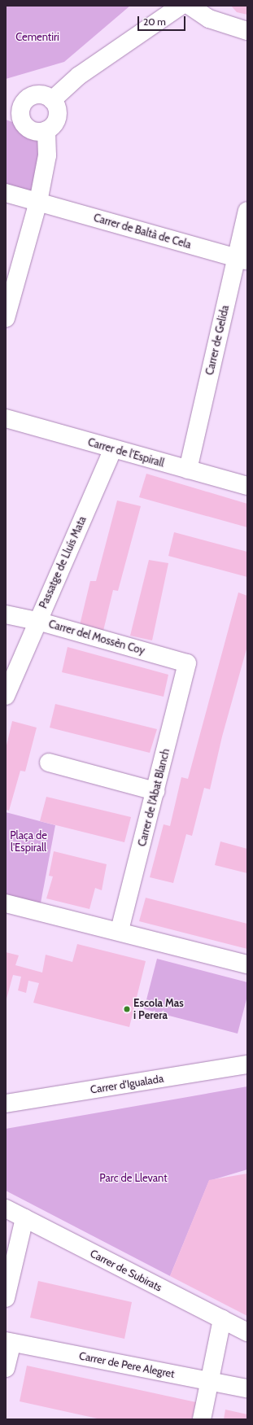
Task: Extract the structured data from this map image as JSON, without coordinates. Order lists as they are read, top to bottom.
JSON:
{
  "streets": {
    "street": [
      "Carrer de Baltà de Cela",
      "Carrer de Gelida",
      "Carrer de l'Espirall",
      "Passatge de Lluís Mata",
      "Carrer del Mossèn Coy",
      "Carrer de l'Abat Blanch",
      "Carrer d'Igualada",
      "Carrer de Subirats",
      "Carrer de Pere Alegret"
    ]
  },
  "crossings": [
    ["Carrer de Baltà de Cela", "Carrer de Gelida"],
    ["Carrer de Gelida", "Carrer de l'Espirall"],
    ["Carrer de l'Espirall", "Passatge de Lluís Mata"],
    ["Passatge de Lluís Mata", "Carrer del Mossèn Coy"],
    ["Carrer del Mossèn Coy", "Carrer de l'Abat Blanch"]
  ],
  "parks": ["Cementiri", "Plaça de l'Espirall", "Parc de Llevant"],
  "places": ["Escola Mas i Perera"],
  "scale_bar": "20 m"
}
